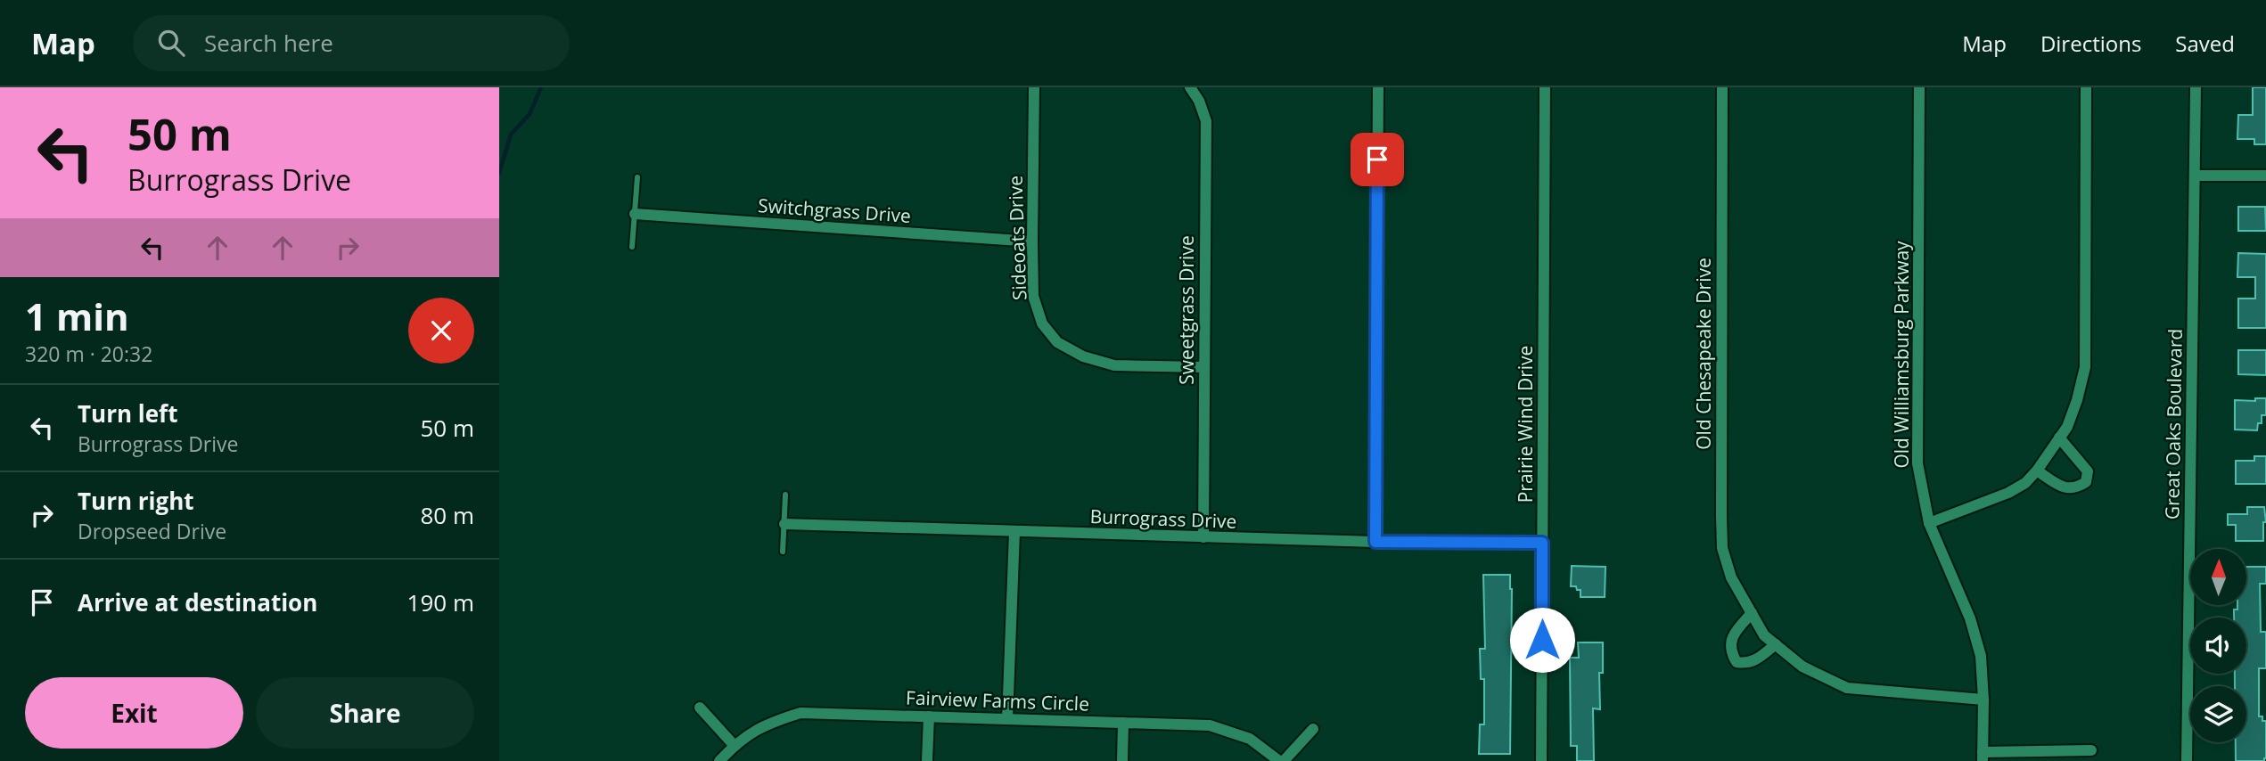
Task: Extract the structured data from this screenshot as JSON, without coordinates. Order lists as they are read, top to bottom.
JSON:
{
  "streets": {
    "street": [
      "Switchgrass Drive",
      "Sideoats Drive",
      "Sweetgrass Drive",
      "Old Chesapeake Drive",
      "Old Williamsburg Parkway",
      "Prairie Wind Drive",
      "Great Oaks Boulevard",
      "Burrograss Drive",
      "Fairview Farms Circle"
    ]
  },
  "crossings": [
    ["Switchgrass Drive", "Sideoats Drive"],
    ["Sideoats Drive", "Sweetgrass Drive"],
    ["Sweetgrass Drive", "Burrograss Drive"],
    ["Old Chesapeake Drive", "Old Williamsburg Parkway"],
    ["Prairie Wind Drive", "Burrograss Drive"]
  ],
  "north": "top",
  "page": {
    "header": "Map",
    "search": "Search here",
    "nav": ["Map", "Directions", "Saved"],
    "turn": ["50 m", "Burrograss Drive"],
    "heading": ["1 min", "320 m · 20:32"],
    "list": [
      {
        "name": "Turn left",
        "note": "Burrograss Drive",
        "value": "50 m"
      },
      {
        "name": "Turn right",
        "note": "Dropseed Drive",
        "value": "80 m"
      },
      {
        "name": "Arrive at destination",
        "value": "190 m"
      }
    ],
    "buttons": ["Exit", "Share"]
  }
}
